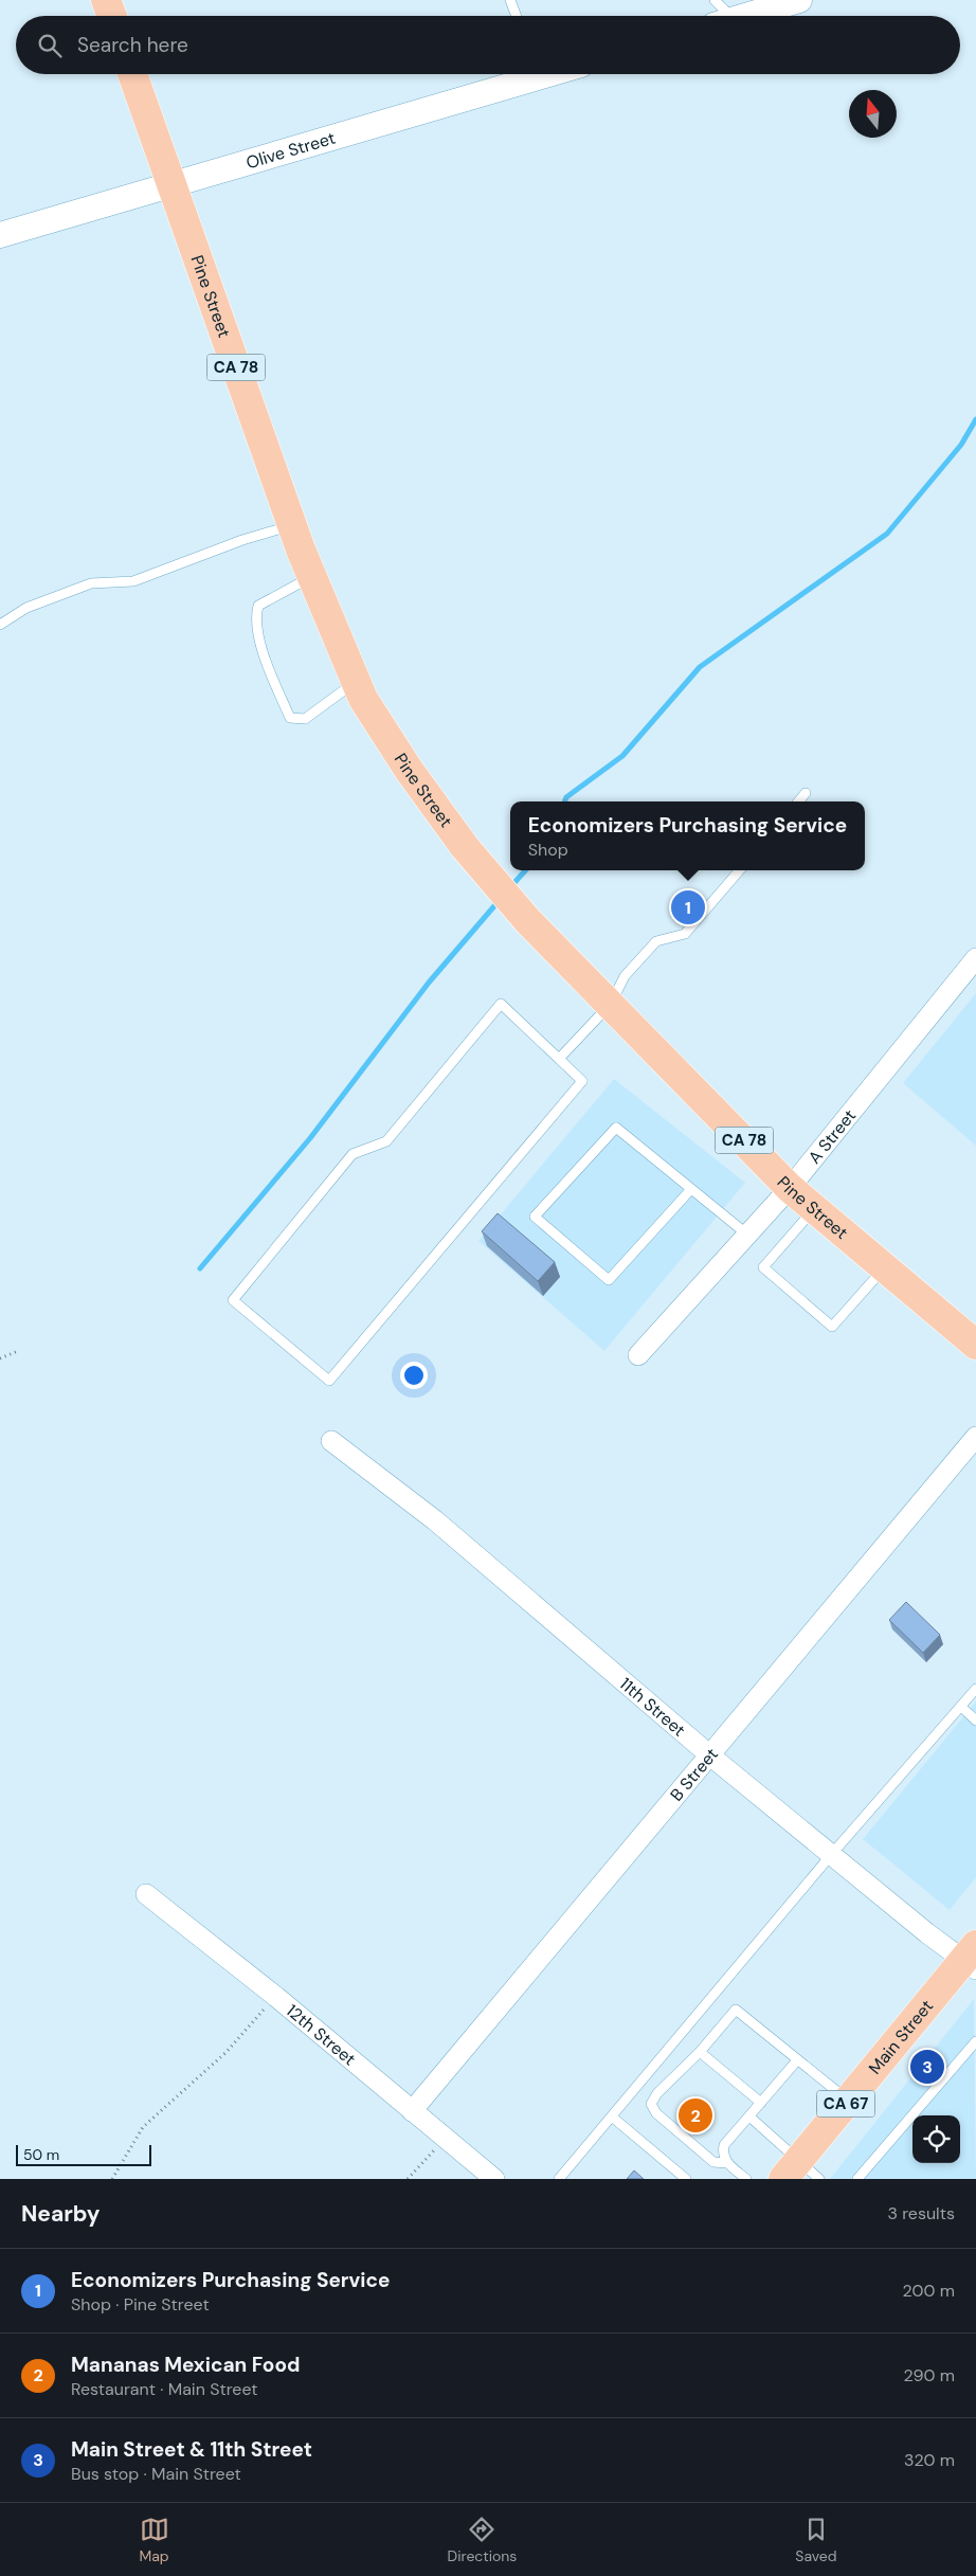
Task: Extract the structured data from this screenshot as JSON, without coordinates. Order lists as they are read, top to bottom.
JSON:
{
  "streets": {
    "main road": [
      "Pine Street",
      "CA 78",
      "Main Street",
      "CA 67"
    ],
    "street": [
      "Olive Street",
      "A Street",
      "11th Street",
      "B Street",
      "12th Street"
    ]
  },
  "crossings": [
    ["Olive Street", "Pine Street"],
    ["Pine Street", "A Street"],
    ["11th Street", "B Street"],
    ["11th Street", "Main Street"],
    ["B Street", "12th Street"]
  ],
  "scale_bar": "50 m",
  "north": "top",
  "page": {
    "search": "Search here",
    "popup": ["Economizers Purchasing Service", "Shop"],
    "pins": ["1", "3", "2"],
    "scale": "50 m",
    "heading": ["Nearby", "3 results"],
    "list": [
      {
        "mark": "1",
        "name": "Economizers Purchasing Service",
        "note": "Shop · Pine Street",
        "value": "200 m"
      },
      {
        "mark": "2",
        "name": "Mananas Mexican Food",
        "note": "Restaurant · Main Street",
        "value": "290 m"
      },
      {
        "mark": "3",
        "name": "Main Street & 11th Street",
        "note": "Bus stop · Main Street",
        "value": "320 m"
      }
    ],
    "nav": ["Map", "Directions", "Saved"]
  }
}
